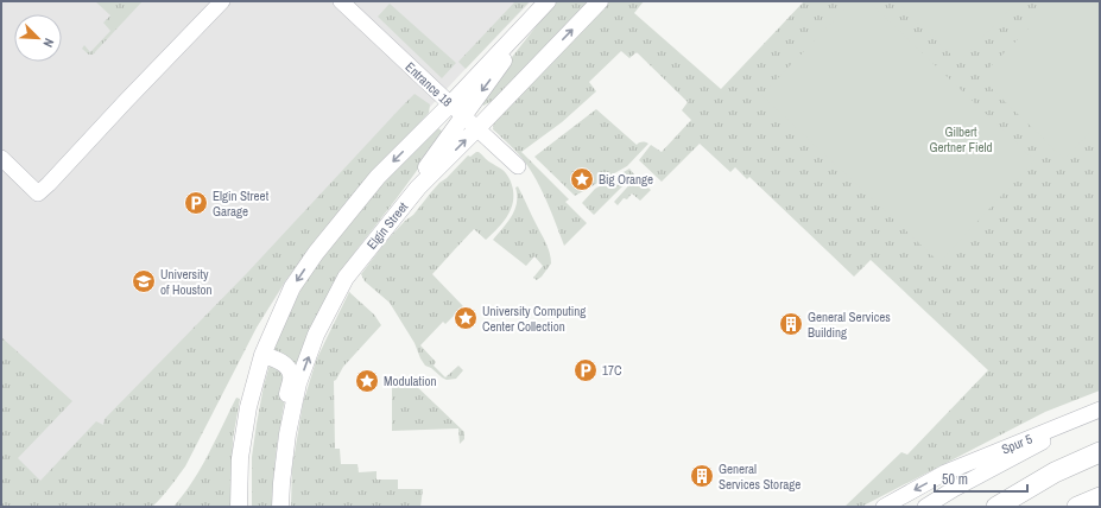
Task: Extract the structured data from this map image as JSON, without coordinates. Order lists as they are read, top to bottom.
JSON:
{
  "streets": {
    "main road": ["Elgin Street"],
    "street": ["Entrance 18", "Spur 5"]
  },
  "crossings": [
    ["Entrance 18", "Elgin Street"]
  ],
  "parks": ["Gilbert Gertner Field"],
  "places": {
    "place": ["Big Orange", "University Computing Center Collection", "Modulation"],
    "parking": ["Elgin Street Garage", "17C"],
    "school or university": ["University of Houston"],
    "building": ["General Services Building", "General Services Storage"]
  },
  "scale_bar": "50 m",
  "north": "bottom right"
}
